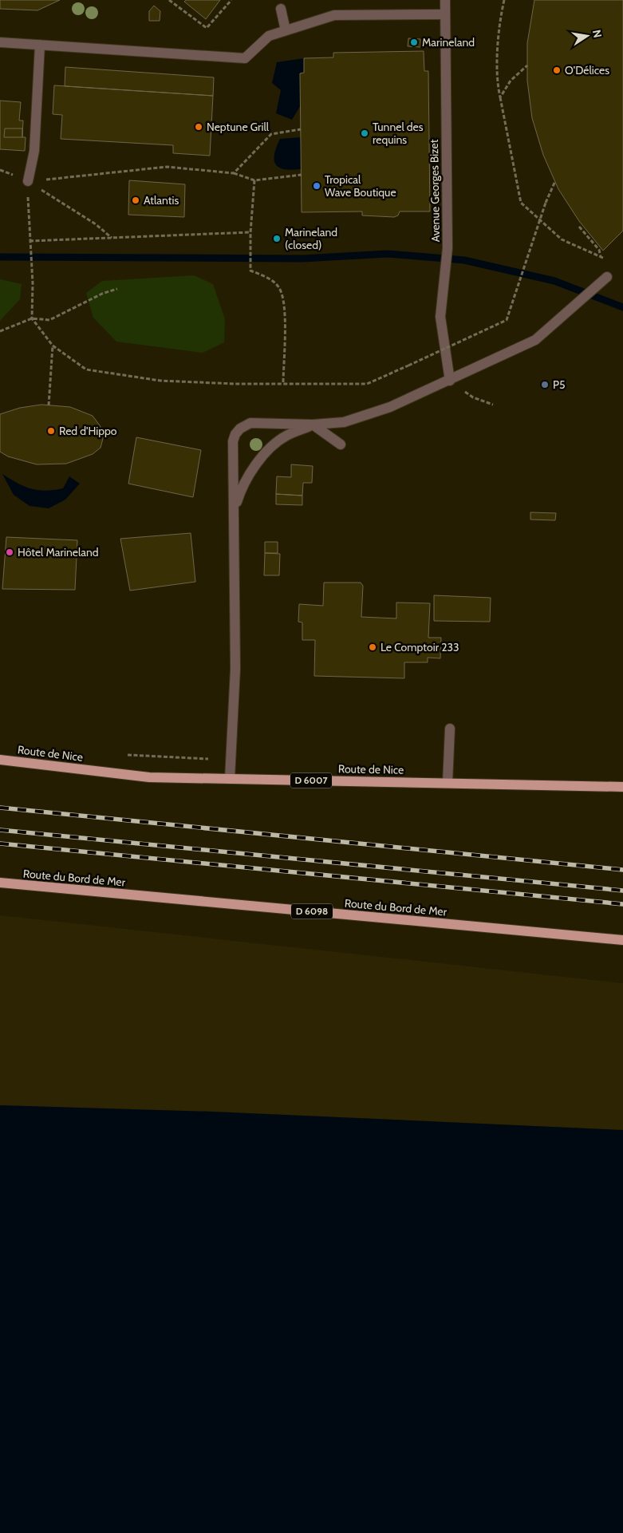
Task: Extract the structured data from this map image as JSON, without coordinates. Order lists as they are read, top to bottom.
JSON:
{
  "streets": {
    "main road": [
      "Route de Nice",
      "D 6007",
      "Route du Bord de Mer",
      "D 6098"
    ],
    "street": ["Avenue Georges Bizet"]
  },
  "places": [
    "Marineland",
    "O'Délices",
    "Neptune Grill",
    "Tunnel des requins",
    "Tropical Wave Boutique",
    "Atlantis",
    "Marineland (closed)",
    "P5",
    "Red d'Hippo",
    "Hôtel Marineland",
    "Le Comptoir 233"
  ],
  "north": "right"
}
